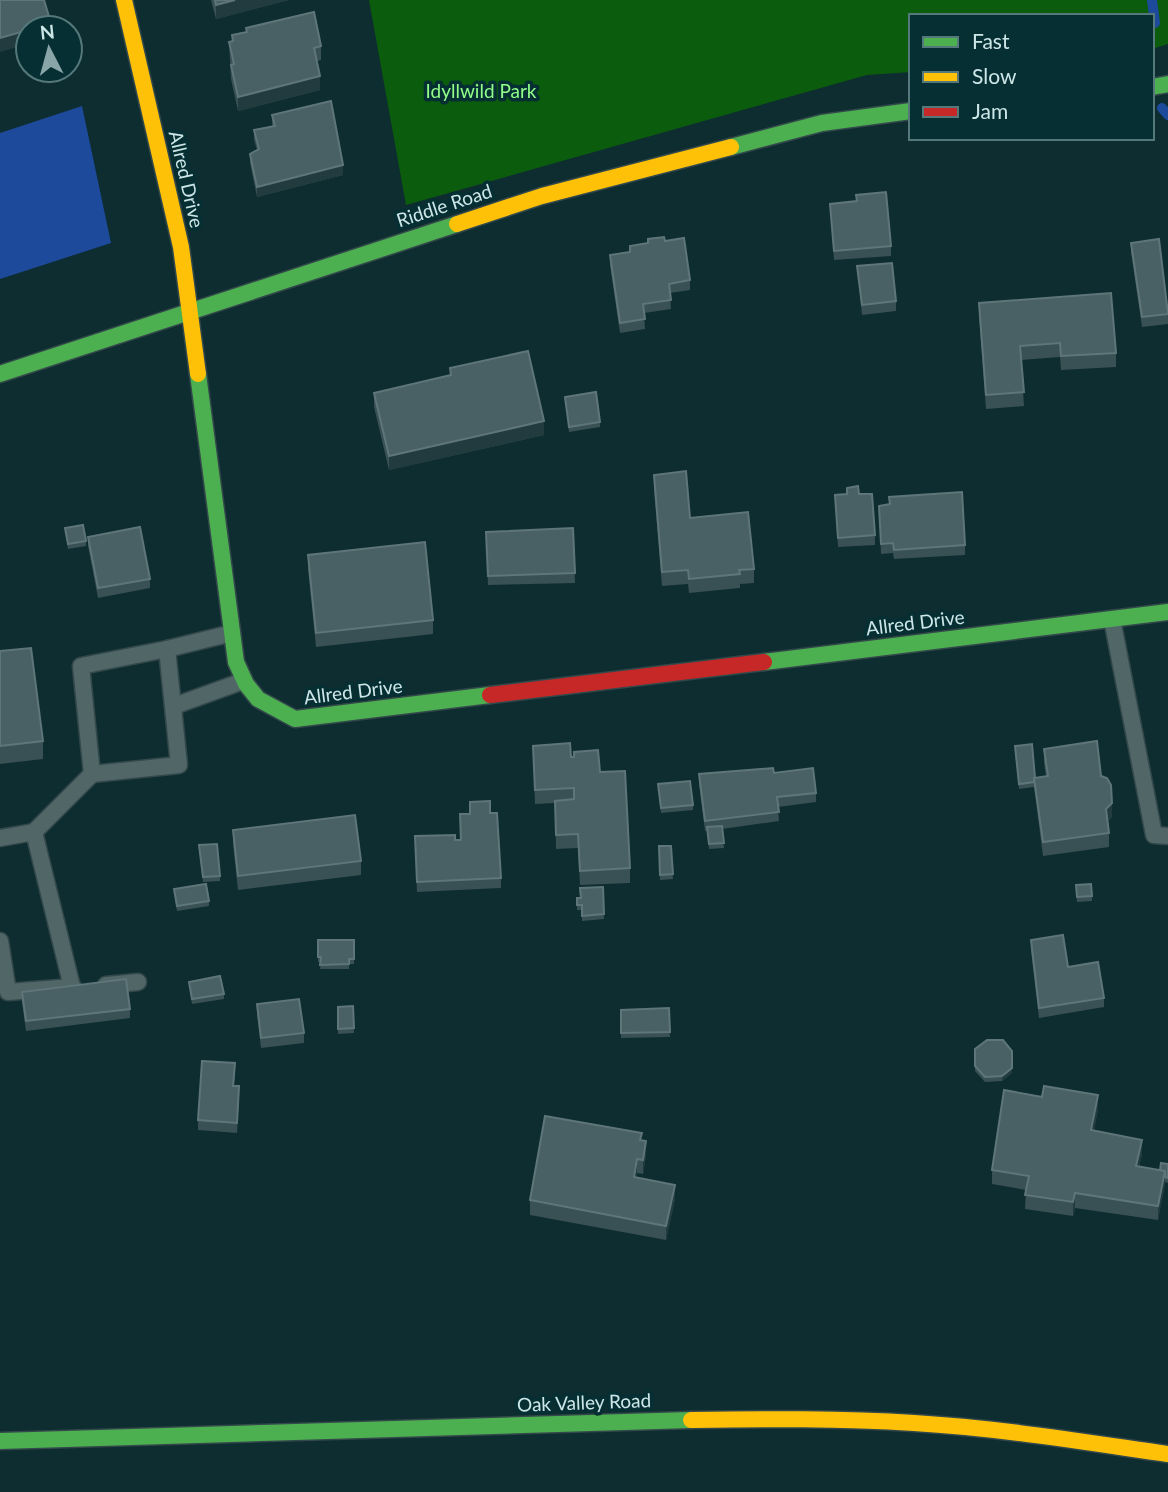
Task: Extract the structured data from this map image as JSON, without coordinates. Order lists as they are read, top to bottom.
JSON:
{
  "streets": {
    "street": ["Allred Drive", "Riddle Road", "Oak Valley Road"]
  },
  "crossings": [
    ["Allred Drive", "Riddle Road"]
  ],
  "parks": ["Idyllwild Park"],
  "legend": ["Fast", "Slow", "Jam"],
  "north": "top"
}
